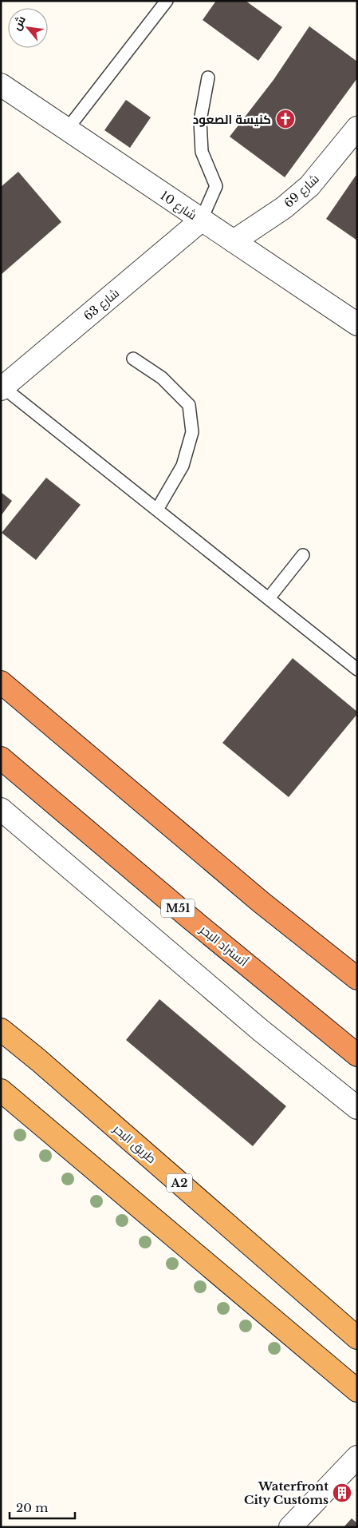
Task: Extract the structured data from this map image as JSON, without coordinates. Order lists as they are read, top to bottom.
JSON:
{
  "streets": {
    "highway": [
      "M51",
      "أتستراد البحر",
      "طريق البحر",
      "A2"
    ],
    "street": ["شارع 69", "شارع 10", "شارع 63"]
  },
  "crossings": [
    ["شارع 69", "شارع 10"],
    ["شارع 10", "شارع 63"]
  ],
  "places": {
    "church": ["كنيسة الصعود"],
    "building": ["Waterfront City Customs"]
  },
  "scale_bar": "20 m",
  "north": "top left"
}
